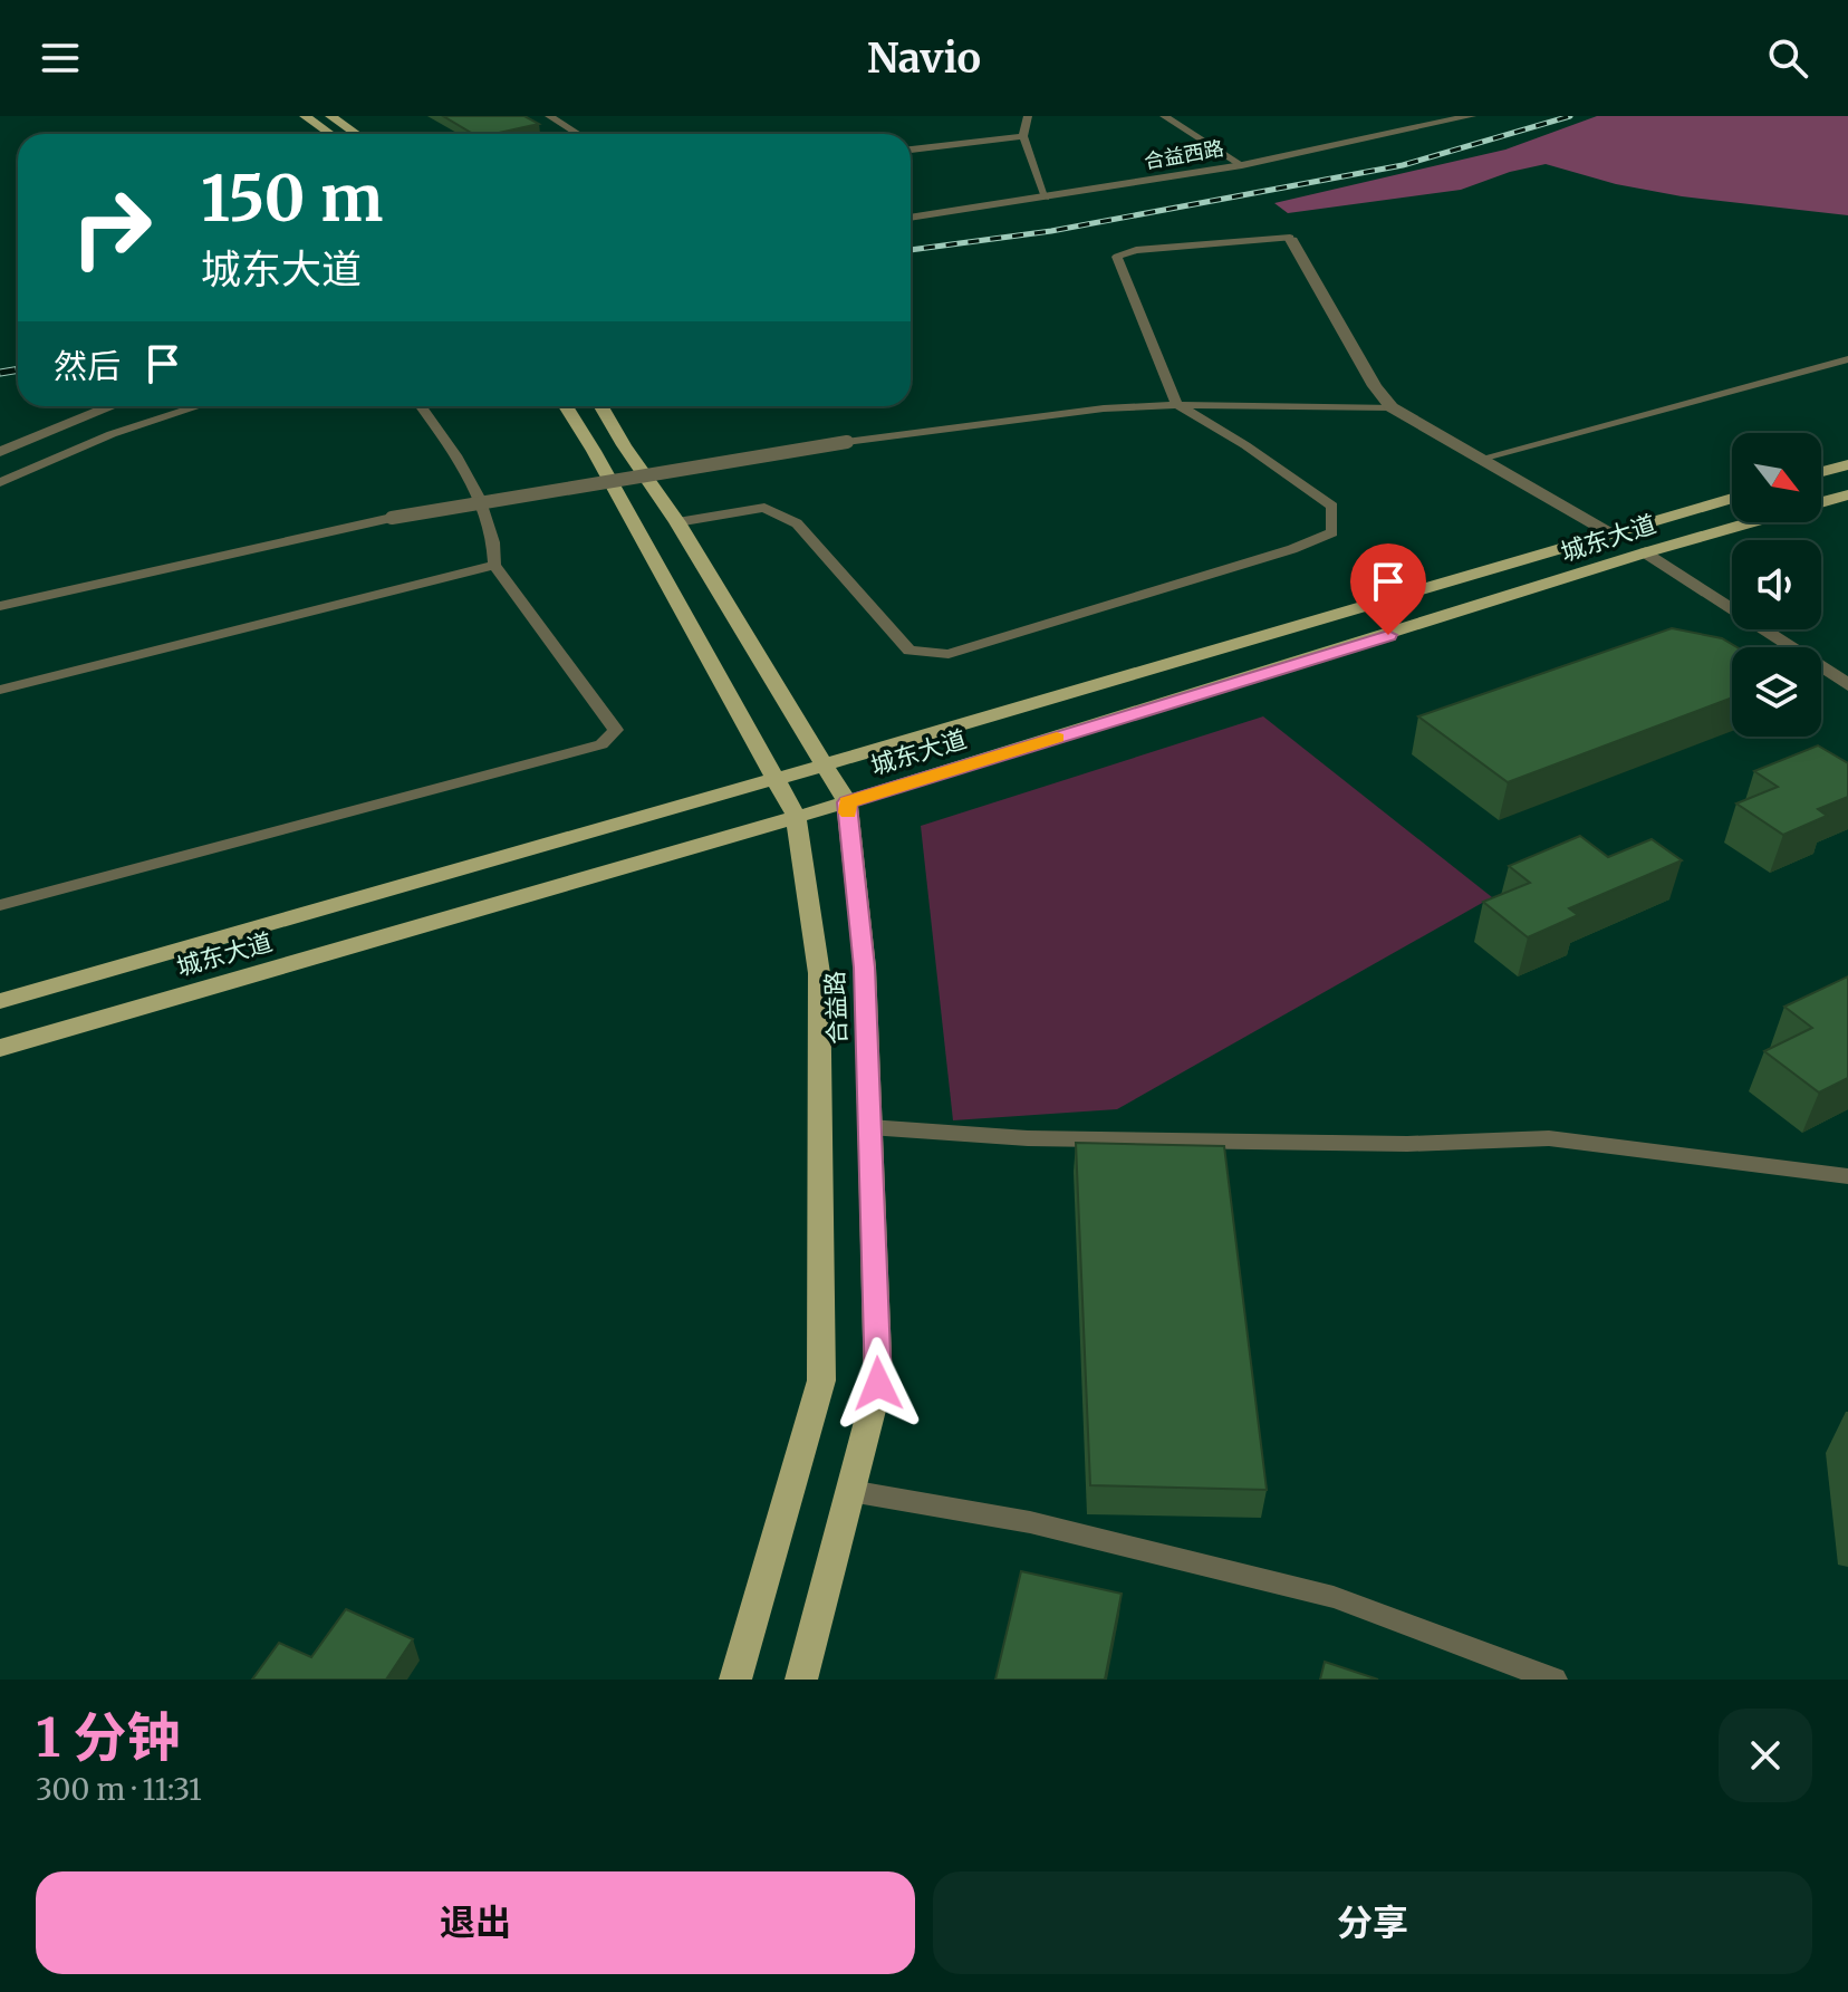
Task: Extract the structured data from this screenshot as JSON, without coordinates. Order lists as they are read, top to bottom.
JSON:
{
  "streets": {
    "main road": ["城东大道", "合益路"],
    "street": ["合益西路"]
  },
  "crossings": [
    ["城东大道", "合益路"]
  ],
  "north": "bottom right",
  "page": {
    "header": "Navio",
    "turn": ["150 m", "城东大道"],
    "then": "然后",
    "heading": ["1 分钟", "300 m · 11:31"],
    "buttons": ["退出", "分享"]
  }
}
